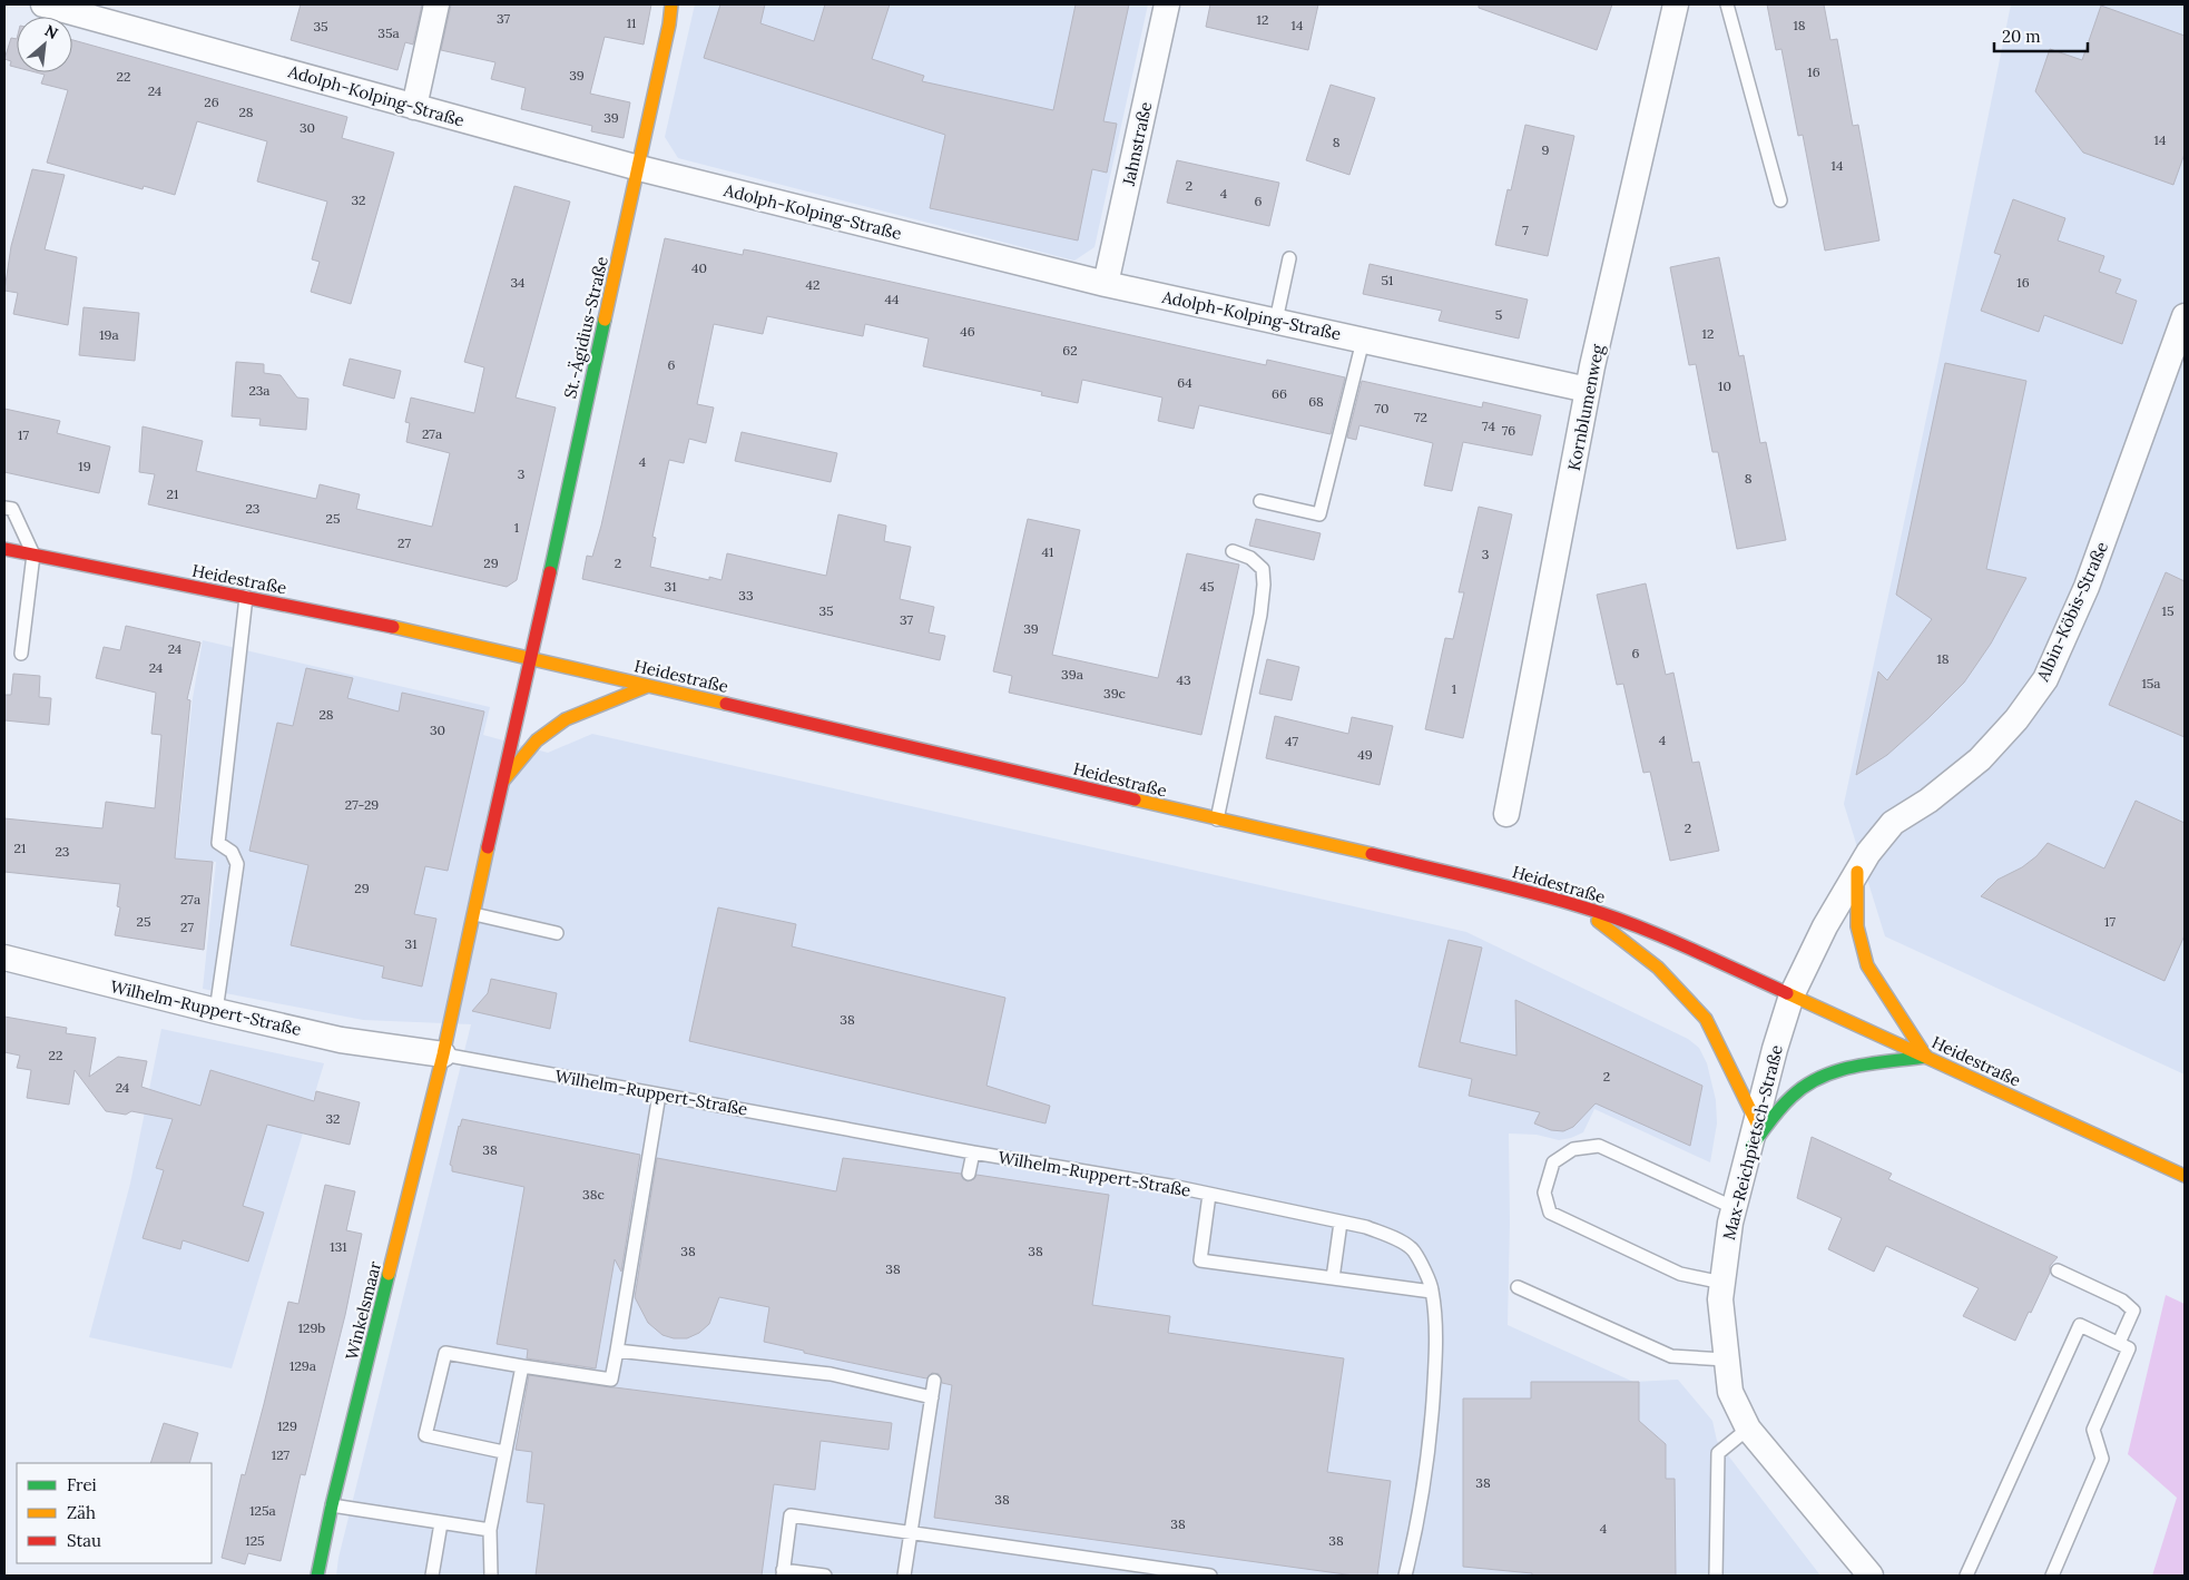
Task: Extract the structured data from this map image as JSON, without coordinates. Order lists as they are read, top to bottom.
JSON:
{
  "streets": {
    "main road": ["St.-Ägidius-Straße", "Heidestraße", "Winkelsmaar"],
    "street": [
      "Adolph-Kolping-Straße",
      "Jahnstraße",
      "Kornblumenweg",
      "Albin-Köbis-Straße",
      "Wilhelm-Ruppert-Straße",
      "Max-Reichpietsch-Straße"
    ]
  },
  "crossings": [
    ["Adolph-Kolping-Straße", "Jahnstraße"],
    ["Adolph-Kolping-Straße", "St.-Ägidius-Straße"],
    ["Adolph-Kolping-Straße", "Kornblumenweg"],
    ["St.-Ägidius-Straße", "Heidestraße"],
    ["Heidestraße", "Albin-Köbis-Straße"],
    ["Heidestraße", "Max-Reichpietsch-Straße"],
    ["Albin-Köbis-Straße", "Max-Reichpietsch-Straße"],
    ["Wilhelm-Ruppert-Straße", "Winkelsmaar"]
  ],
  "house_numbers": [
    "37",
    "12",
    "11",
    "14",
    "18",
    "35",
    "35a",
    "16",
    "39",
    "22",
    "24",
    "26",
    "28",
    "39",
    "30",
    "14",
    "8",
    "9",
    "14",
    "2",
    "4",
    "32",
    "6",
    "7",
    "40",
    "51",
    "34",
    "16",
    "42",
    "44",
    "5",
    "46",
    "12",
    "19a",
    "62",
    "6",
    "64",
    "10",
    "23a",
    "66",
    "68",
    "70",
    "72",
    "74",
    "76",
    "27a",
    "17",
    "4",
    "19",
    "3",
    "8",
    "21",
    "23",
    "25",
    "1",
    "27",
    "41",
    "3",
    "29",
    "2",
    "31",
    "45",
    "33",
    "35",
    "15",
    "37",
    "39",
    "24",
    "6",
    "18",
    "24",
    "39a",
    "43",
    "15a",
    "1",
    "39c",
    "28",
    "30",
    "4",
    "47",
    "49",
    "27-29",
    "2",
    "21",
    "23",
    "29",
    "27a",
    "25",
    "17",
    "27",
    "31",
    "38",
    "22",
    "2",
    "24",
    "32",
    "38",
    "38c",
    "131",
    "38",
    "38",
    "38",
    "129b",
    "129a",
    "129",
    "127",
    "38",
    "38",
    "125a",
    "38",
    "4",
    "125",
    "38"
  ],
  "legend": ["Frei", "Zäh", "Stau"],
  "scale_bar": "20 m",
  "north": "top right"
}
